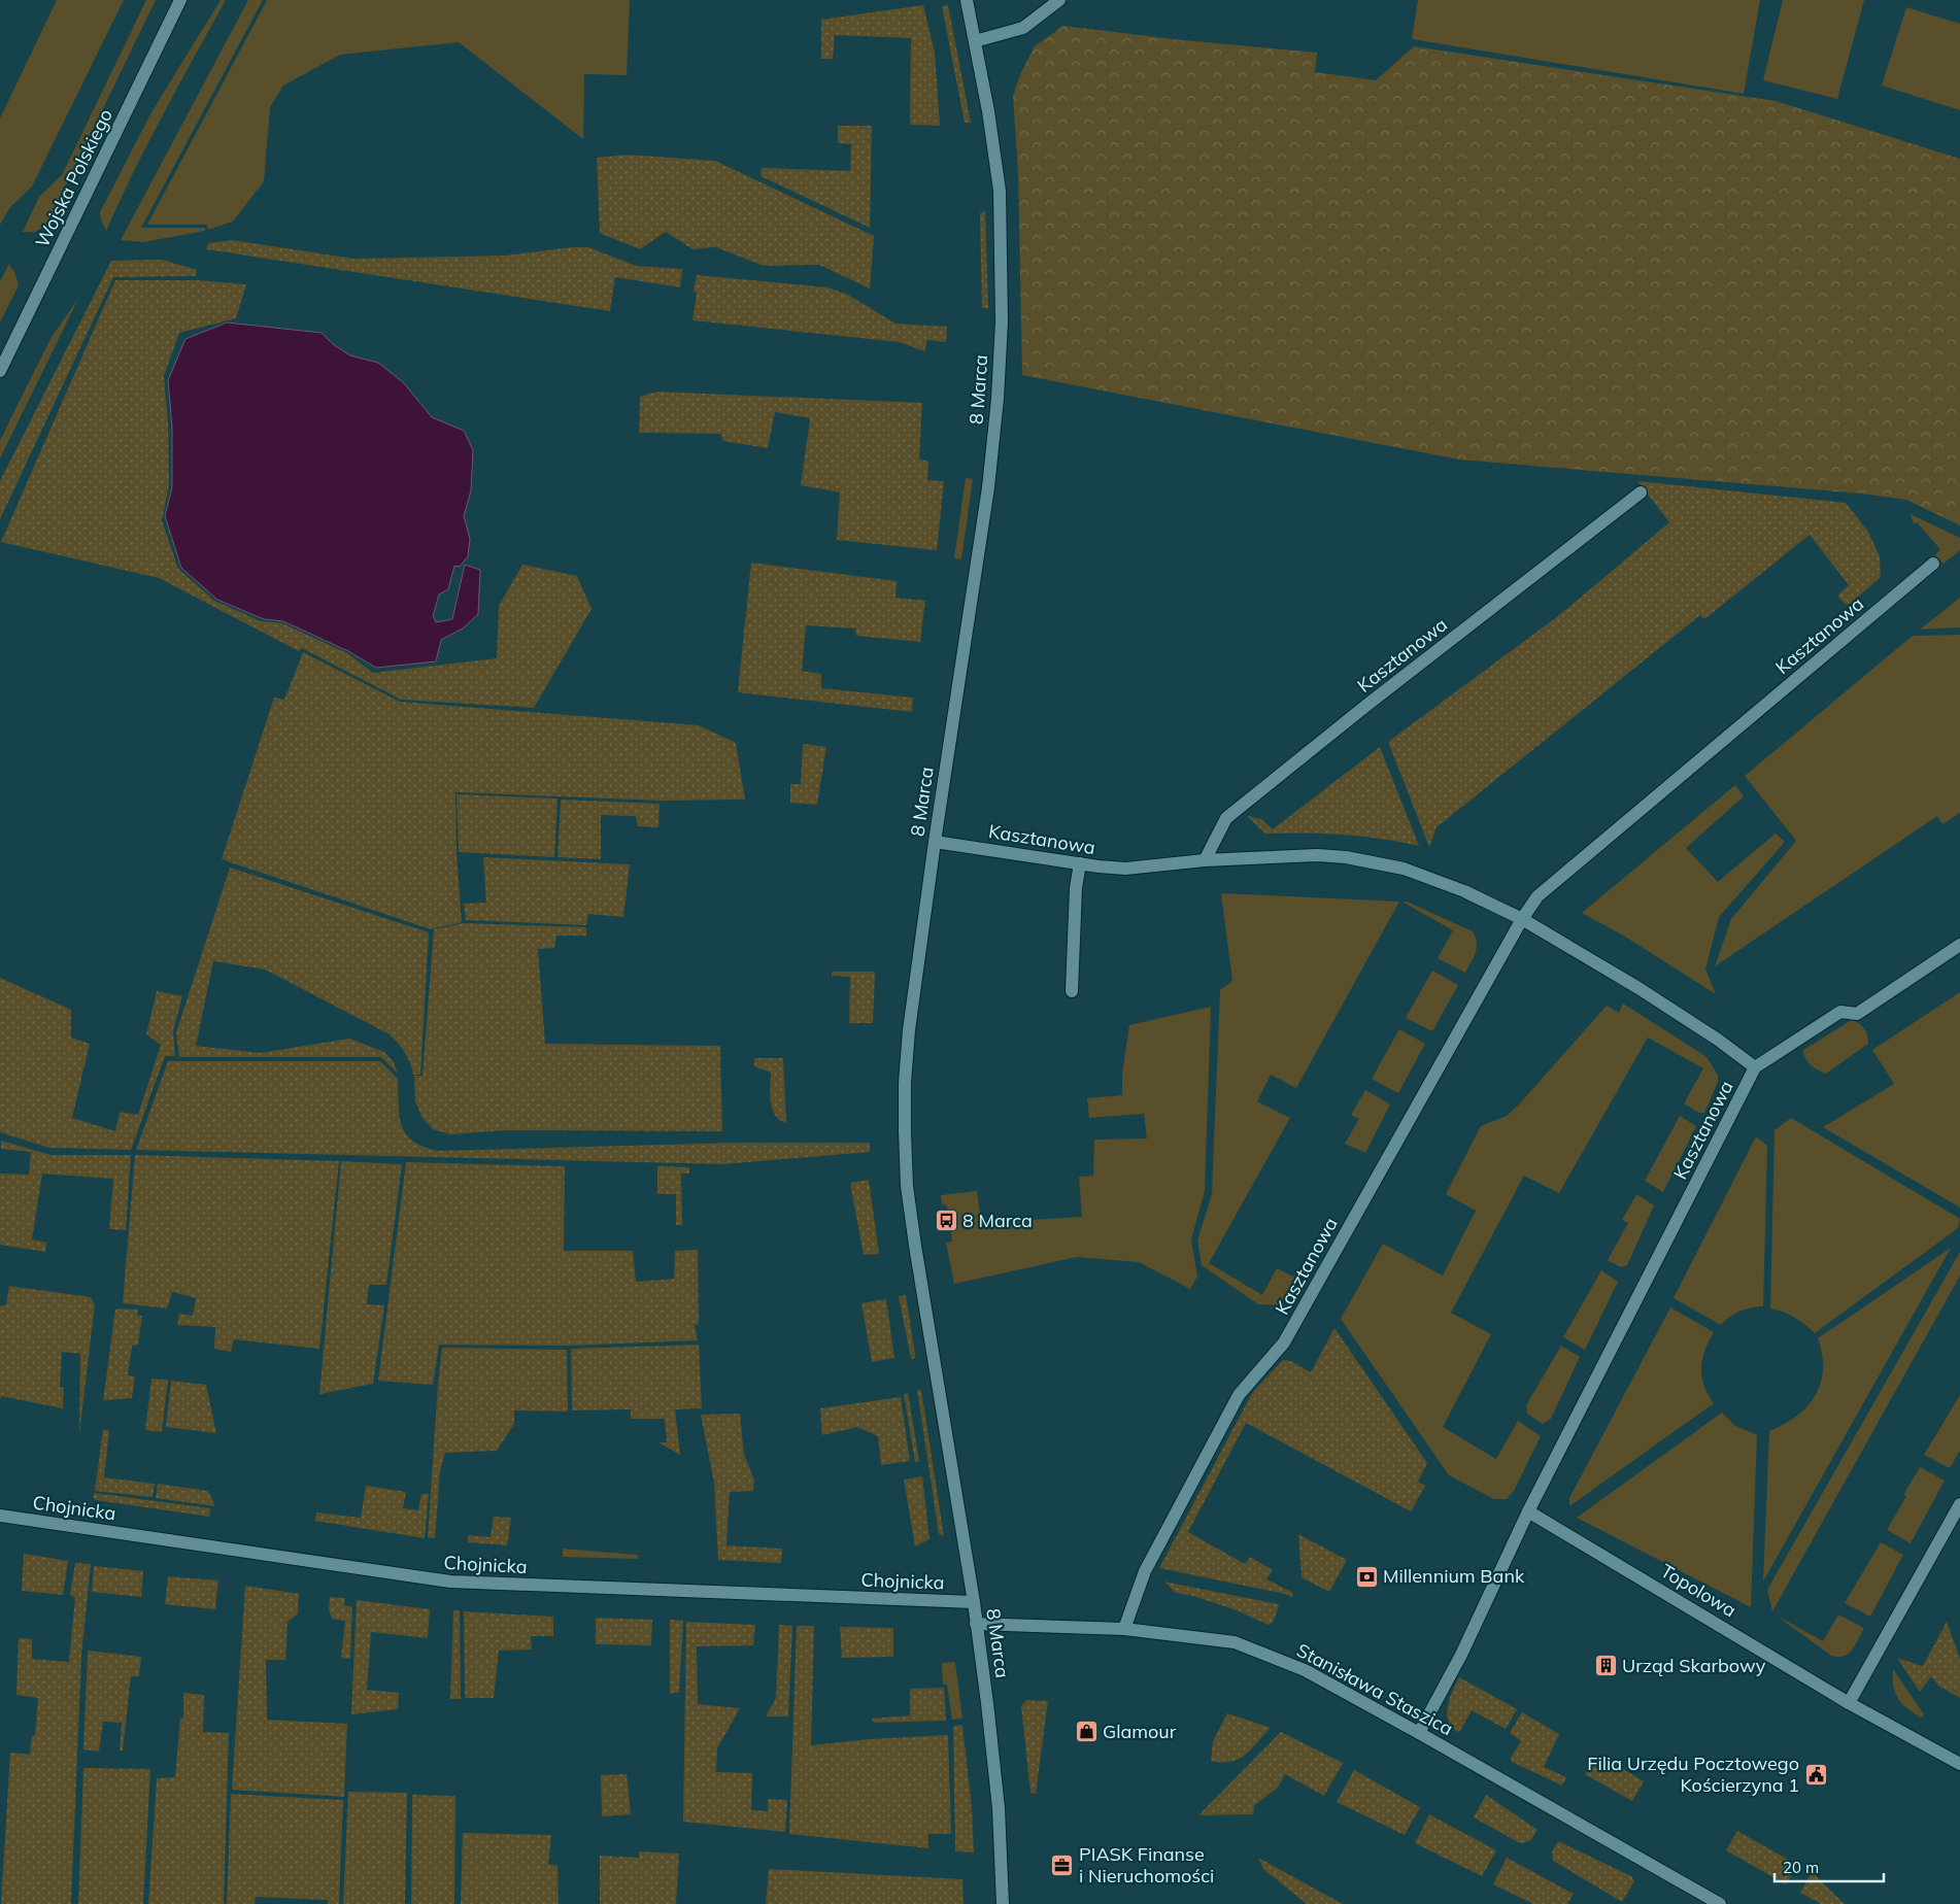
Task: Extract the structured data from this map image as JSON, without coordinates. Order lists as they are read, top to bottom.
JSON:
{
  "streets": {
    "street": [
      "Wojska Polskiego",
      "8 Marca",
      "Kasztanowa",
      "Chojnicka",
      "Topolowa",
      "Stanisława Staszica"
    ]
  },
  "crossings": [
    ["8 Marca", "Kasztanowa"],
    ["8 Marca", "Chojnicka"],
    ["8 Marca", "Stanisława Staszica"],
    ["Kasztanowa", "Topolowa"],
    ["Kasztanowa", "Stanisława Staszica"]
  ],
  "places": {
    "bus stop": ["8 Marca"],
    "bank": ["Millennium Bank"],
    "building": ["Urząd Skarbowy"],
    "shop": ["Glamour"],
    "public building": ["Filia Urzędu Pocztowego Kościerzyna 1"],
    "office": ["PIASK Finanse i Nieruchomości"]
  },
  "scale_bar": "20 m"
}
